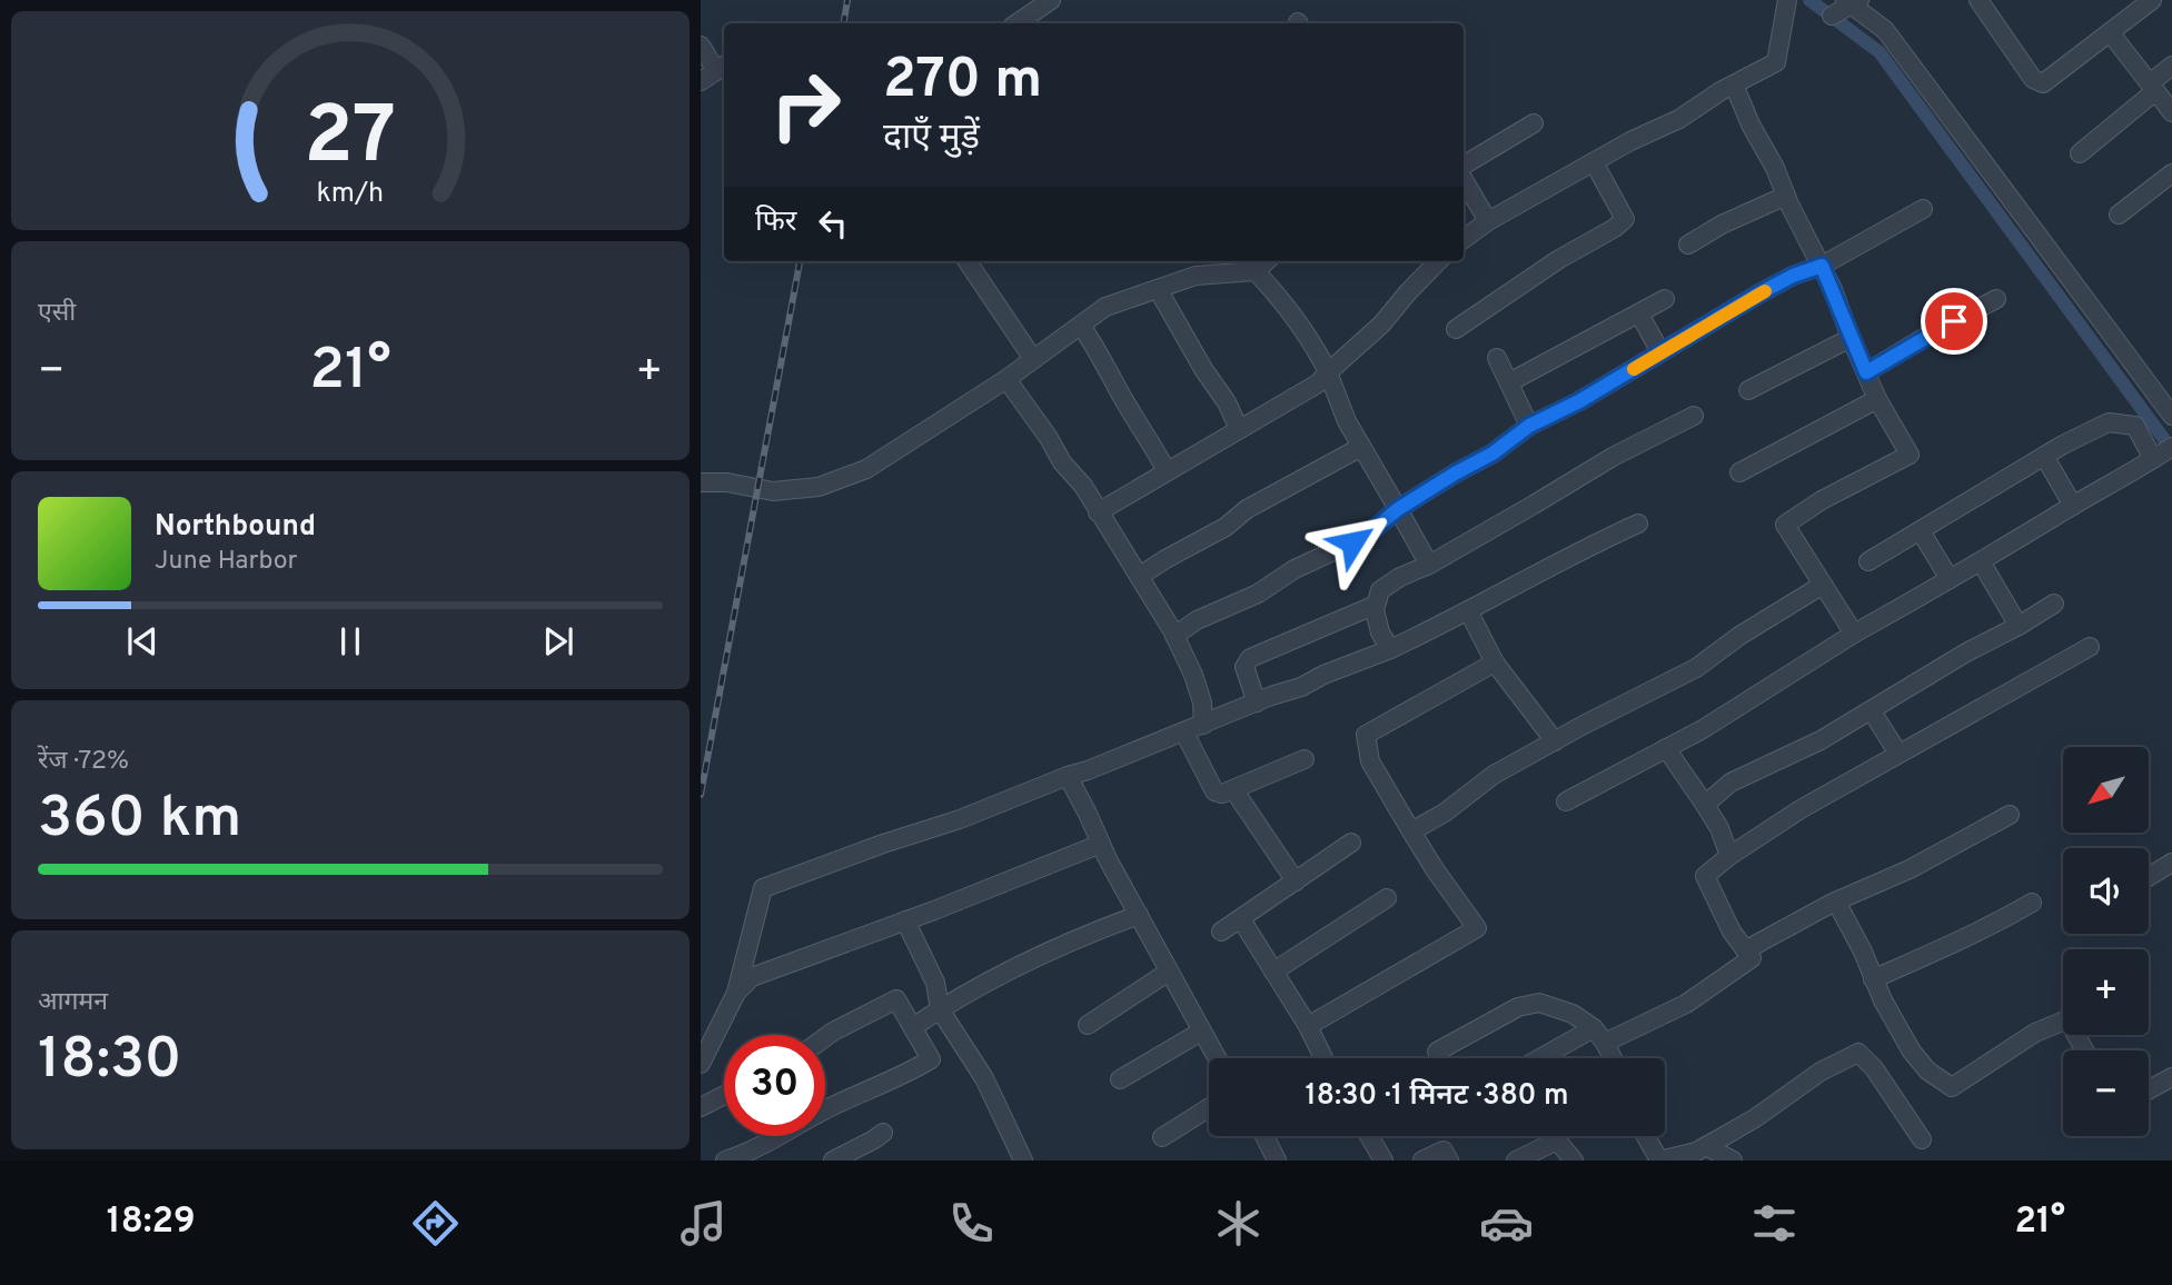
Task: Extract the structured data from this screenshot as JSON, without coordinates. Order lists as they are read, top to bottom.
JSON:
{
  "north": "bottom left",
  "page": {
    "turn": ["270 m", "दाएँ मुड़ें"],
    "then": "फिर",
    "tile": [
      "एसी",
      ["रेंज · 72%", "360 km"],
      ["आगमन", "18:30"]
    ],
    "heat": ["−", "21°", "+"],
    "song": ["Northbound", "June Harbor"],
    "map_buttons": ["+", "−"],
    "limit": "30",
    "trip": "18:30 · 1 मिनट · 380 m",
    "tabs": ["18:29", "21°"],
    "gauge": ["27", "km/h"]
  }
}
